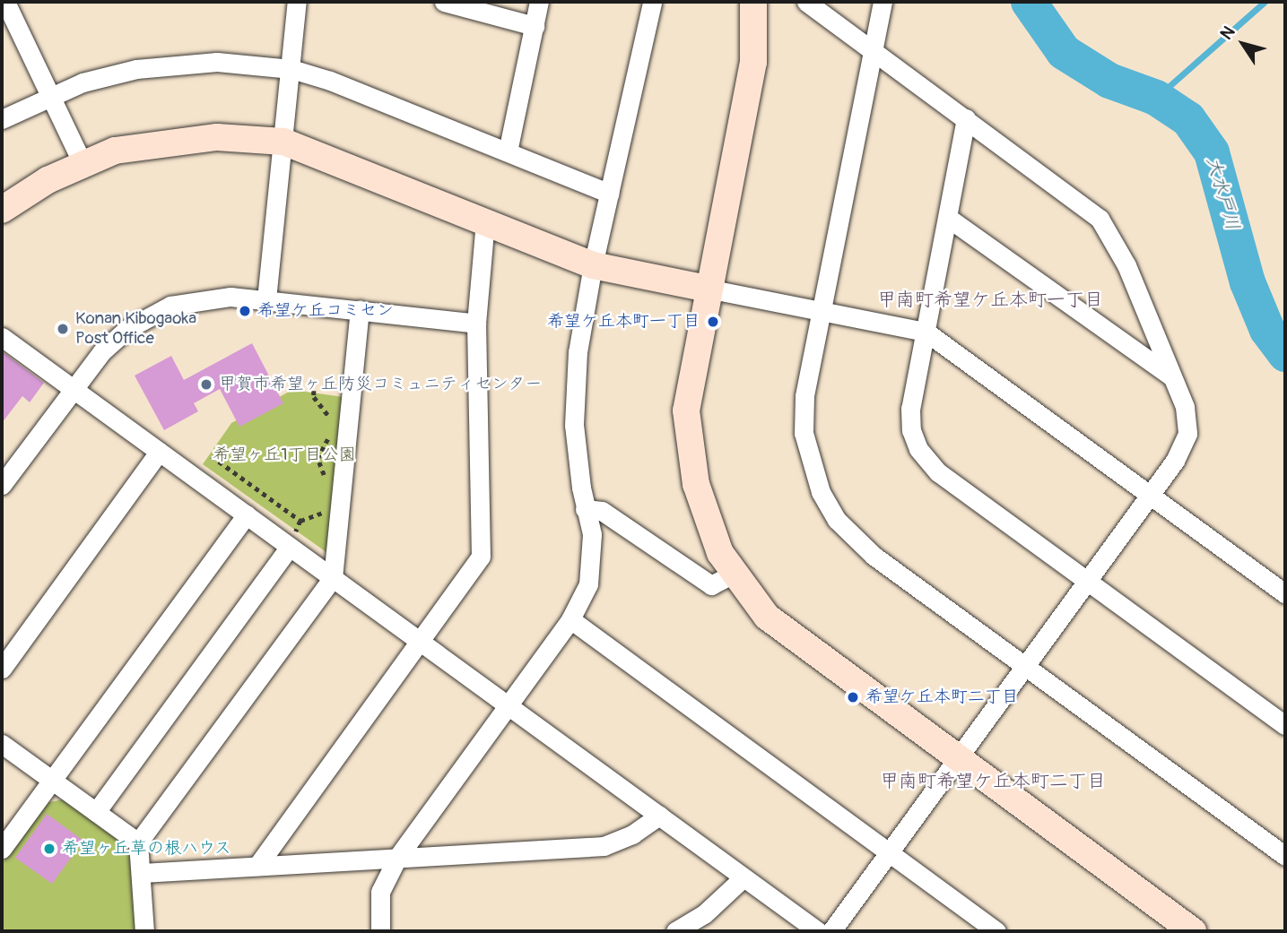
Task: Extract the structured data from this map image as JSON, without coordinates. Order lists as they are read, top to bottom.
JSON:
{
  "districts": ["甲南町希望ケ丘本町一丁目", "甲南町希望ケ丘本町二丁目"],
  "water": ["大水戸川"],
  "parks": ["希望ヶ丘1丁目公園"],
  "places": [
    "希望ケ丘コミセン",
    "希望ケ丘本町一丁目",
    "Konan Kibogaoka Post Office",
    "甲賀市希望ヶ丘防災コミュニティセンター",
    "希望ケ丘本町二丁目",
    "希望ヶ丘草の根ハウス"
  ],
  "north": "top left"
}
